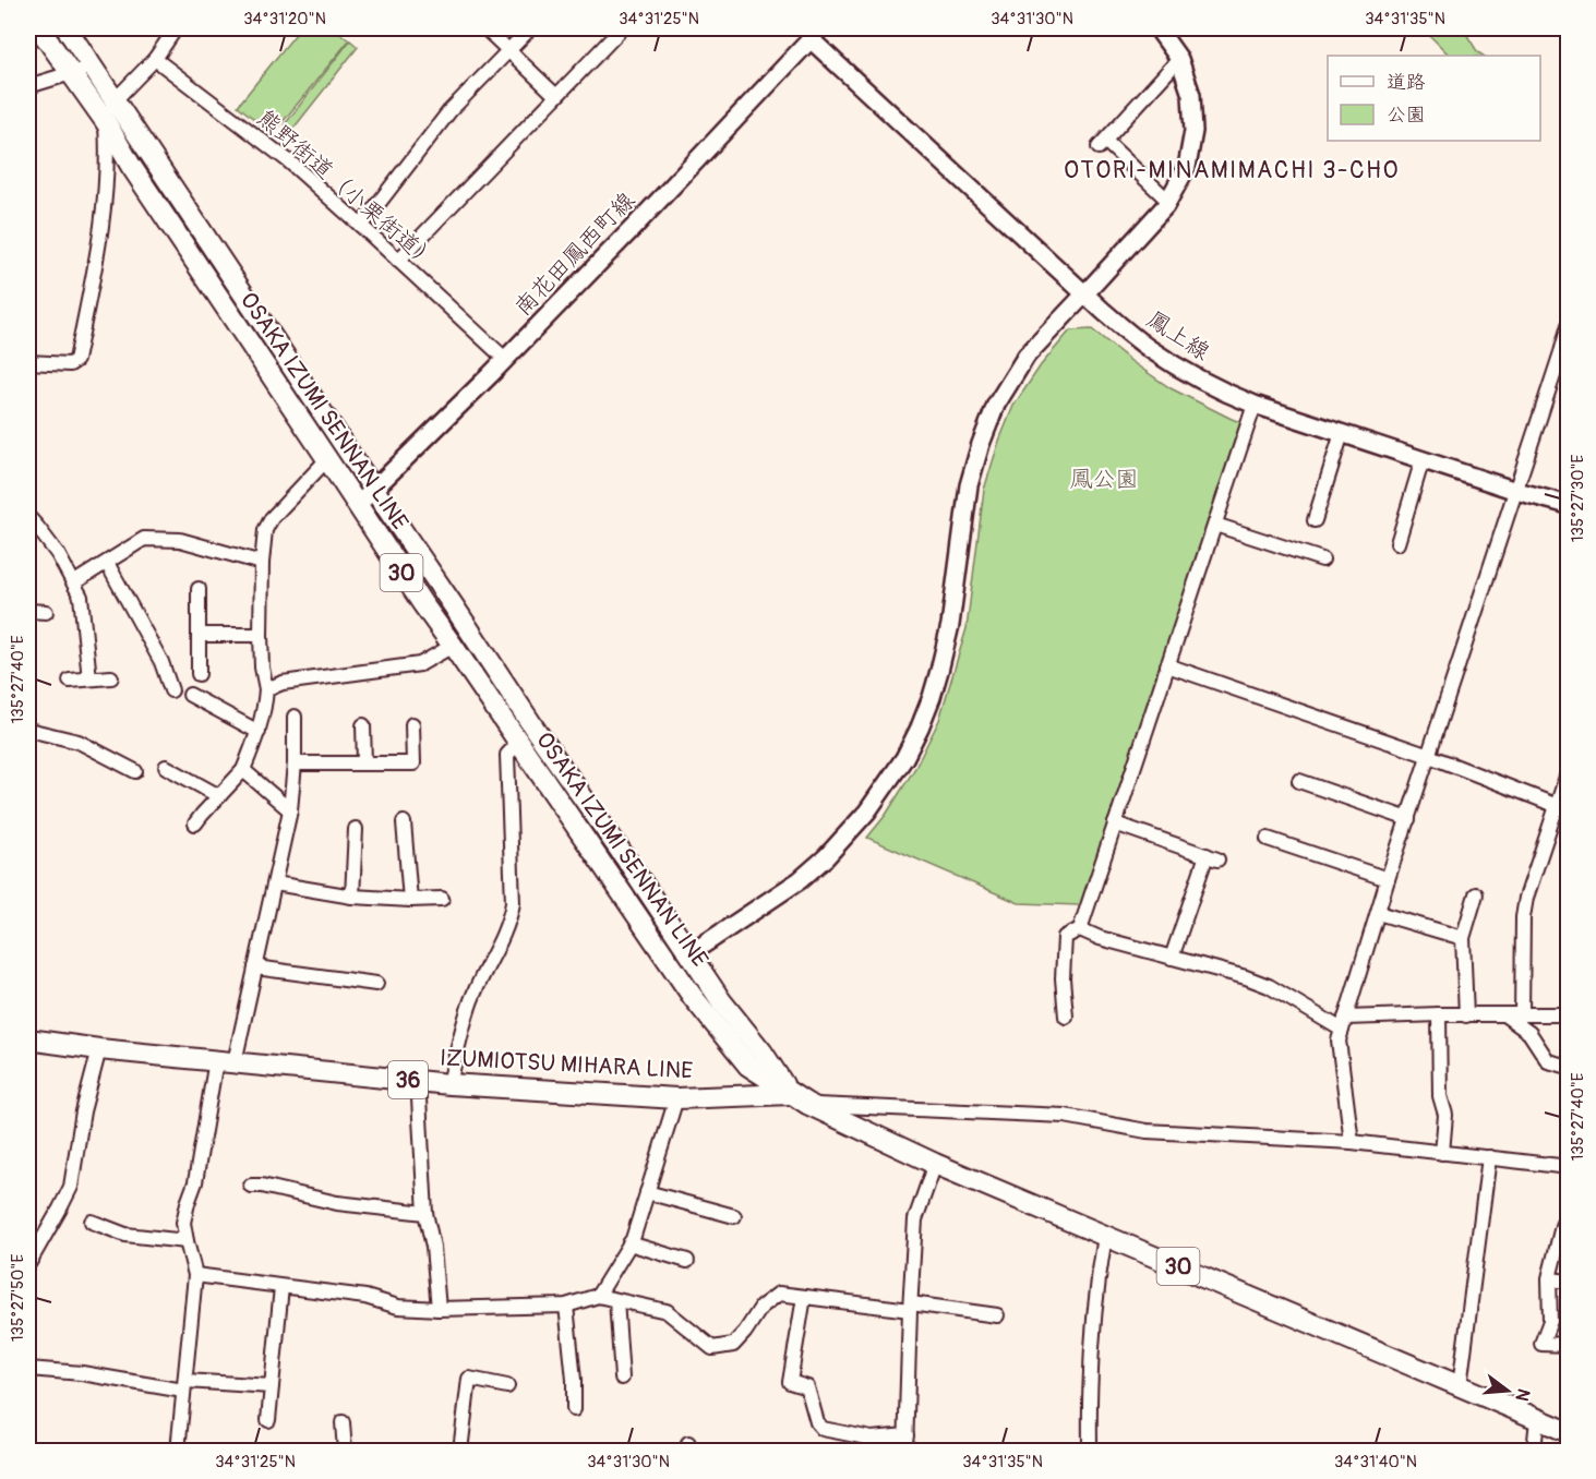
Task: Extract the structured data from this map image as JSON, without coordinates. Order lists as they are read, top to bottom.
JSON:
{
  "streets": {
    "main road": [
      "OSAKA IZUMI SENNAN LINE",
      "30",
      "IZUMIOTSU MIHARA LINE",
      "36"
    ],
    "street": ["熊野街道（小栗街道）", "南花田鳳西町線", "鳳上線"]
  },
  "crossings": [
    ["熊野街道（小栗街道）", "南花田鳳西町線"],
    ["南花田鳳西町線", "鳳上線"],
    ["南花田鳳西町線", "OSAKA IZUMI SENNAN LINE"],
    ["OSAKA IZUMI SENNAN LINE", "IZUMIOTSU MIHARA LINE"]
  ],
  "districts": ["OTORI-MINAMIMACHI 3-CHO"],
  "parks": ["鳳公園"],
  "legend": ["道路", "公園"],
  "north": "right",
  "coordinates": [
    "34°31'20\"N",
    "34°31'25\"N",
    "34°31'30\"N",
    "34°31'35\"N",
    "135°27'30\"E",
    "135°27'40\"E",
    "135°27'50\"E",
    "34°31'40\"N"
  ]
}
